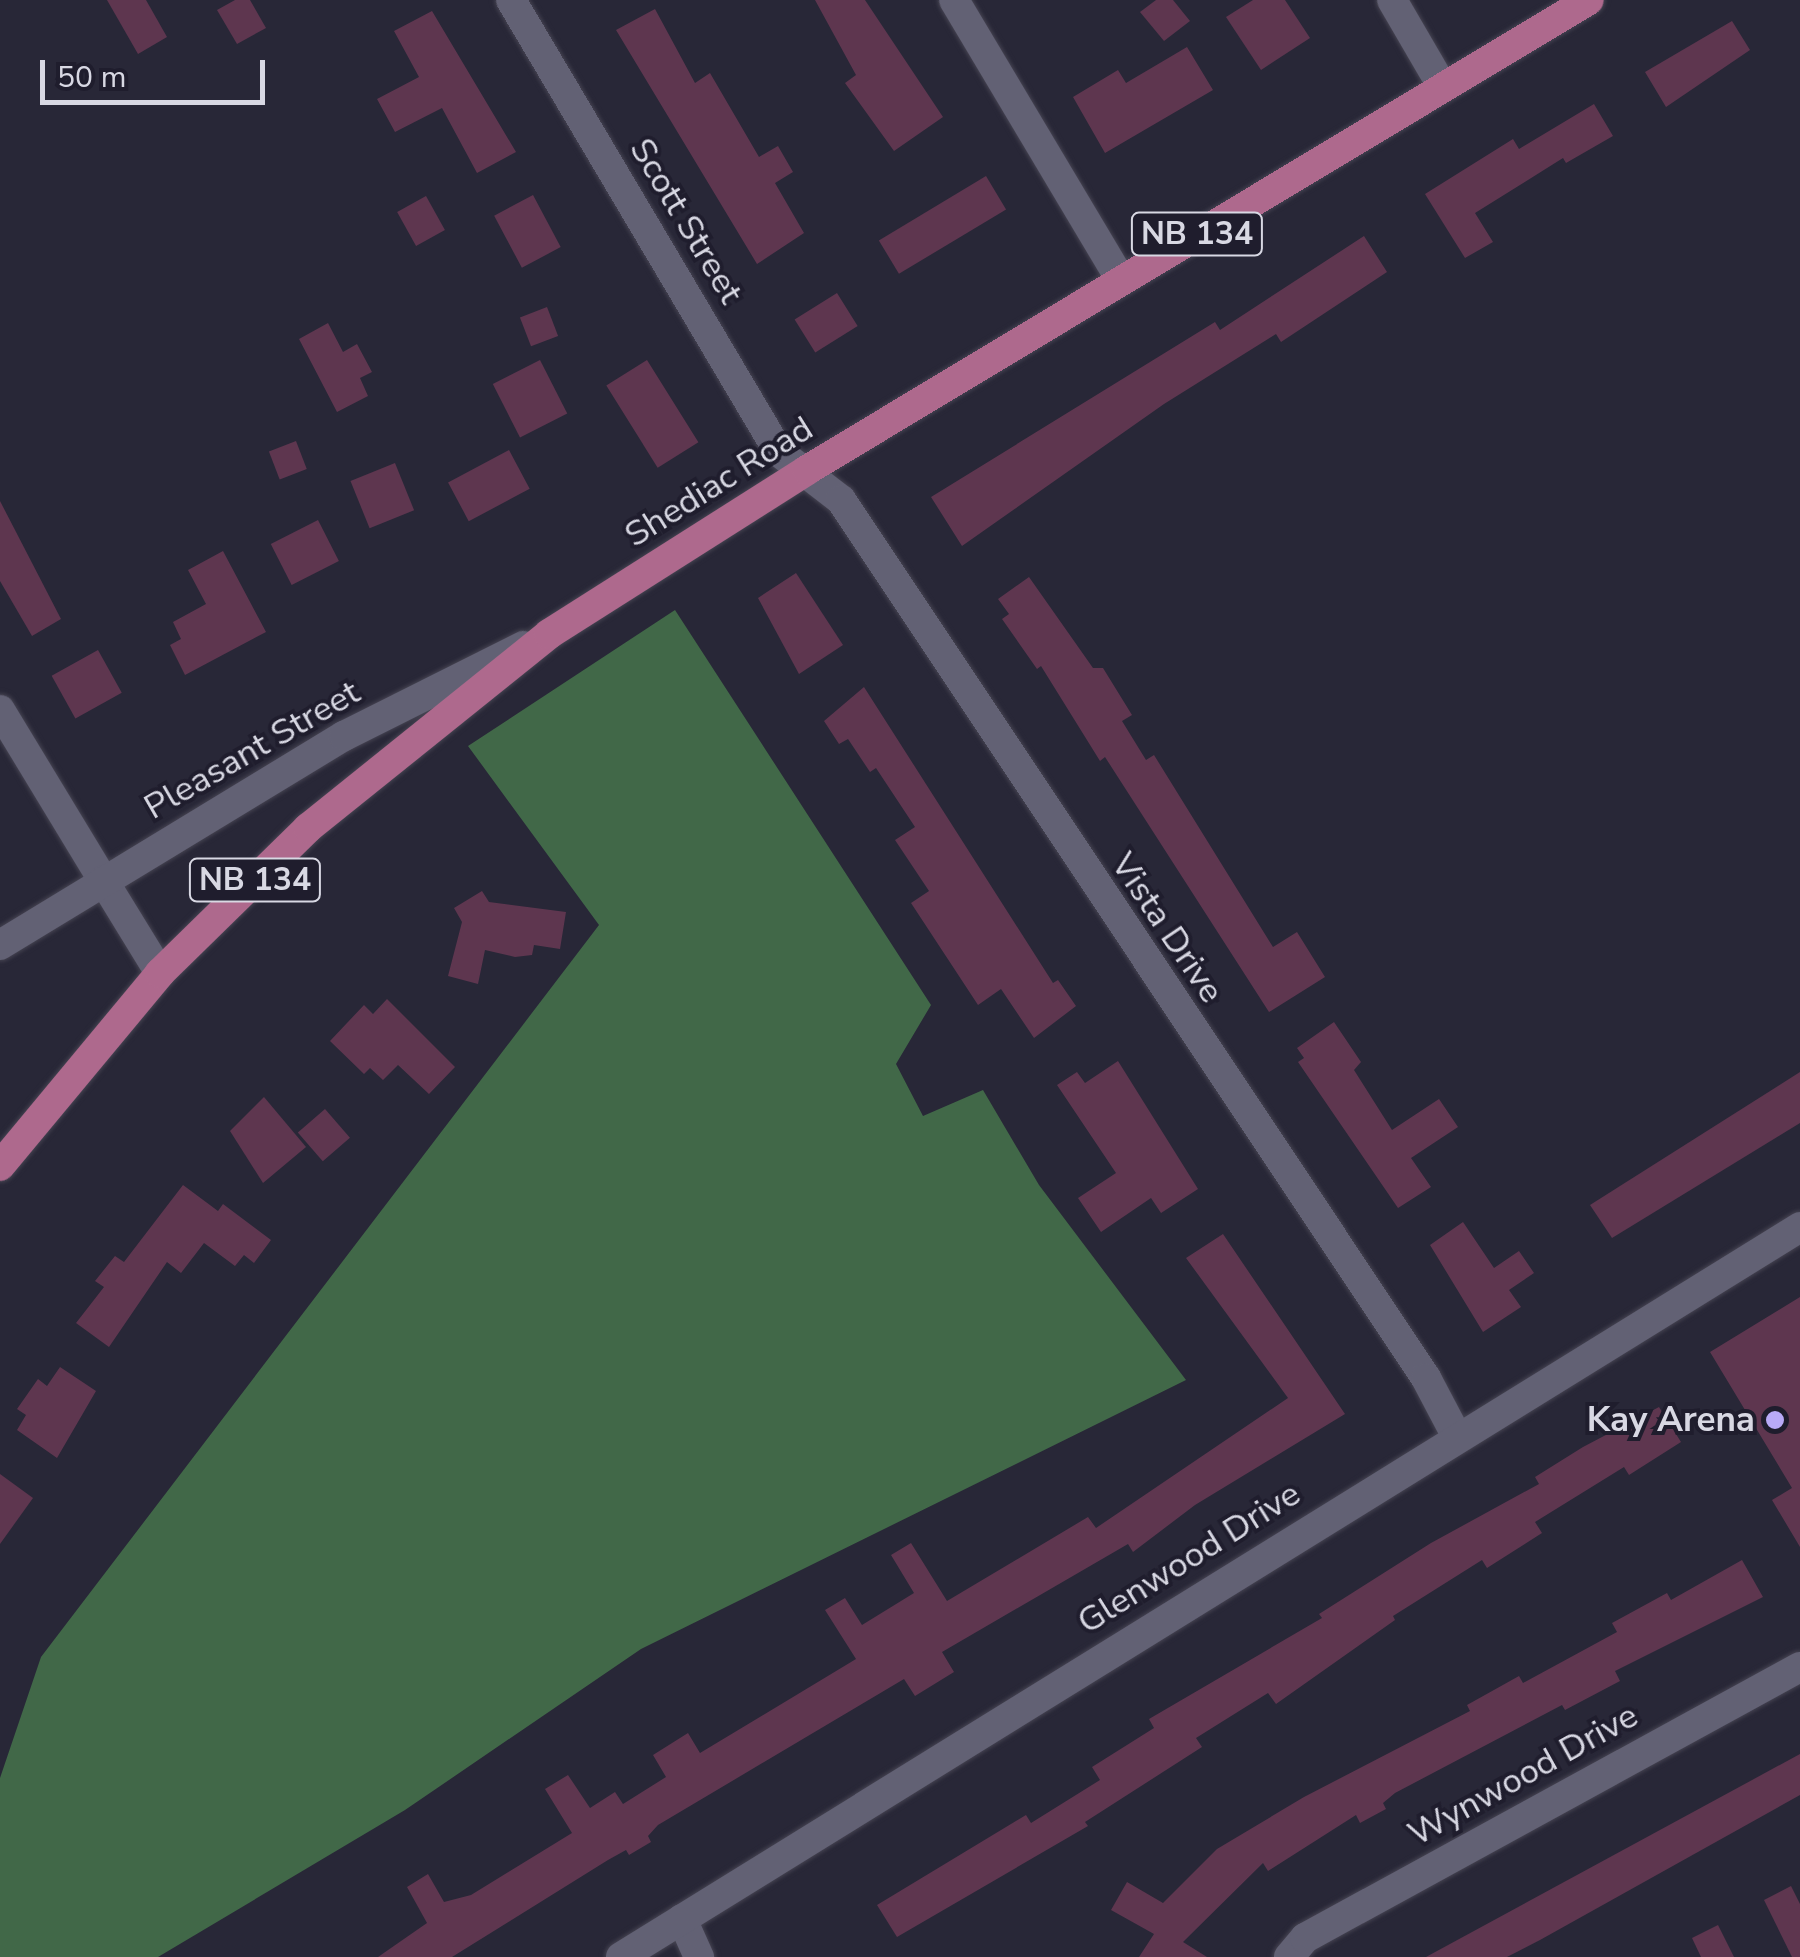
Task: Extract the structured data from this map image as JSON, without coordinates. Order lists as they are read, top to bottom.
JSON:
{
  "streets": {
    "main road": ["NB 134", "Shediac Road"],
    "street": [
      "Scott Street",
      "Pleasant Street",
      "Vista Drive",
      "Glenwood Drive",
      "Wynwood Drive"
    ]
  },
  "crossings": [
    ["Scott Street", "Shediac Road"],
    ["Scott Street", "Vista Drive"],
    ["Shediac Road", "Pleasant Street"],
    ["Shediac Road", "Vista Drive"],
    ["Vista Drive", "Glenwood Drive"]
  ],
  "places": ["Kay Arena"],
  "scale_bar": "50 m"
}
